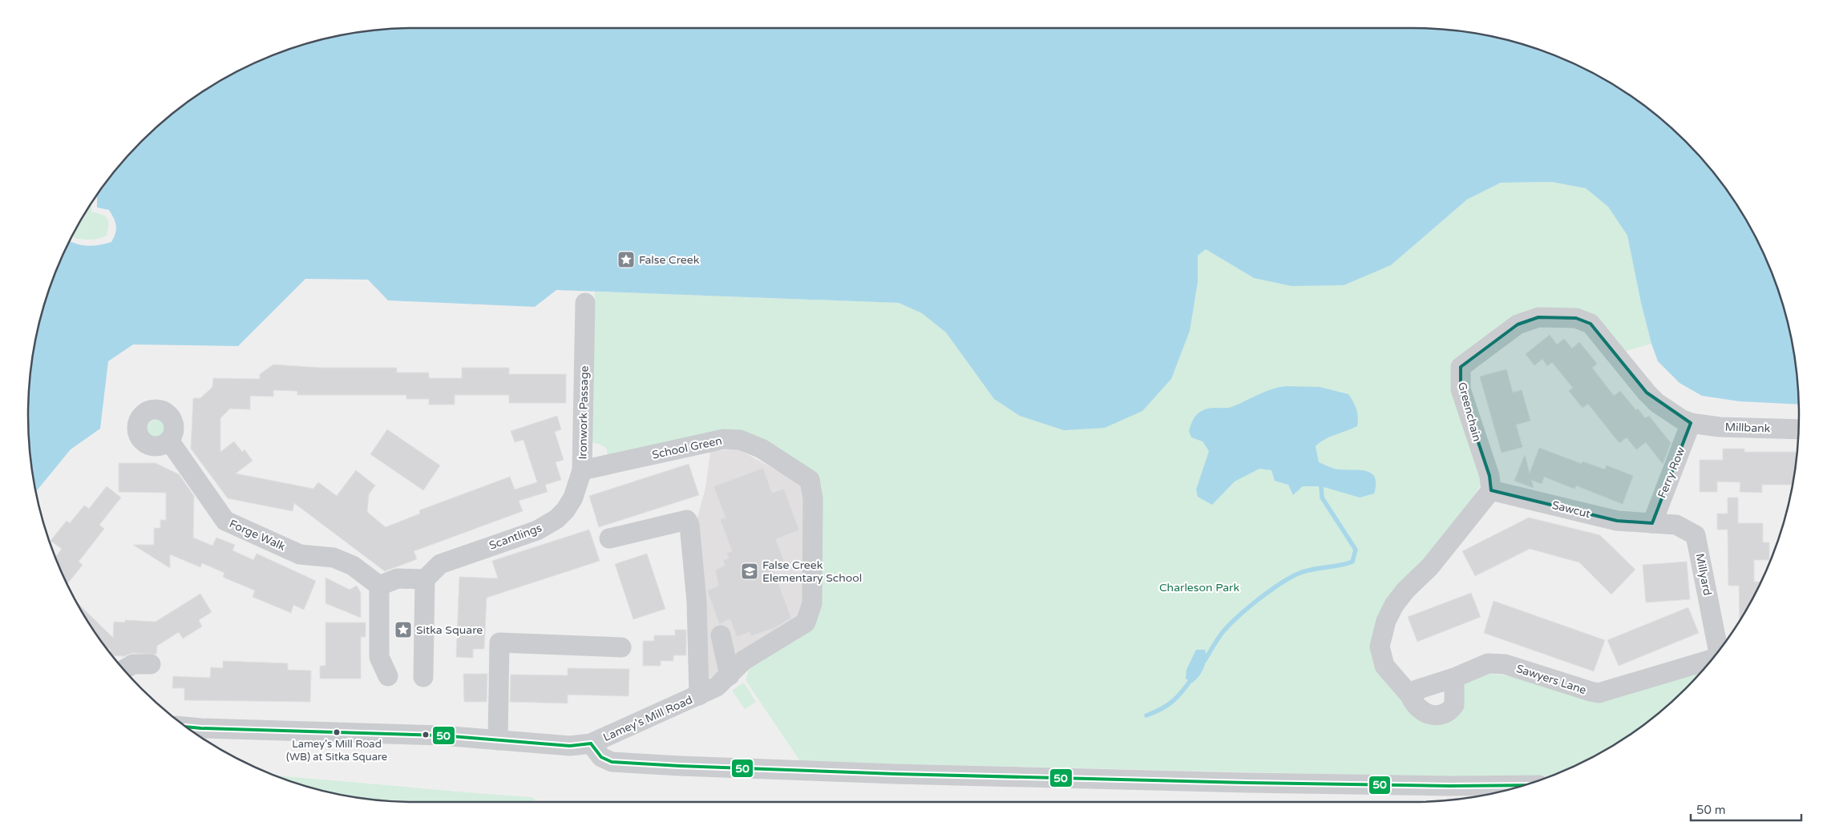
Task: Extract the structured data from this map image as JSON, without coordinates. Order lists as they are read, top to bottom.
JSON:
{
  "streets": {
    "street": [
      "Greenchain",
      "Ironwork Passage",
      "Millbank",
      "School Green",
      "Ferry Row",
      "Sawcut",
      "Forge Walk",
      "Scantlings",
      "Millyard",
      "Sawyers Lane",
      "Lamey's Mill Road"
    ]
  },
  "crossings": [
    ["Greenchain", "Millbank"],
    ["Greenchain", "Ferry Row"],
    ["Greenchain", "Sawcut"],
    ["Ironwork Passage", "School Green"],
    ["Ironwork Passage", "Scantlings"],
    ["Millbank", "Ferry Row"],
    ["School Green", "Scantlings"],
    ["School Green", "Lamey's Mill Road"],
    ["Ferry Row", "Sawcut"],
    ["Ferry Row", "Millyard"],
    ["Sawcut", "Millyard"]
  ],
  "parks": ["Charleson Park"],
  "places": {
    "place": ["False Creek", "Sitka Square"],
    "school or university": ["False Creek Elementary School"],
    "other": ["Lamey's Mill Road (WB) at Sitka Square"]
  },
  "lines": ["transit line 50"],
  "scale_bar": "50 m"
}
